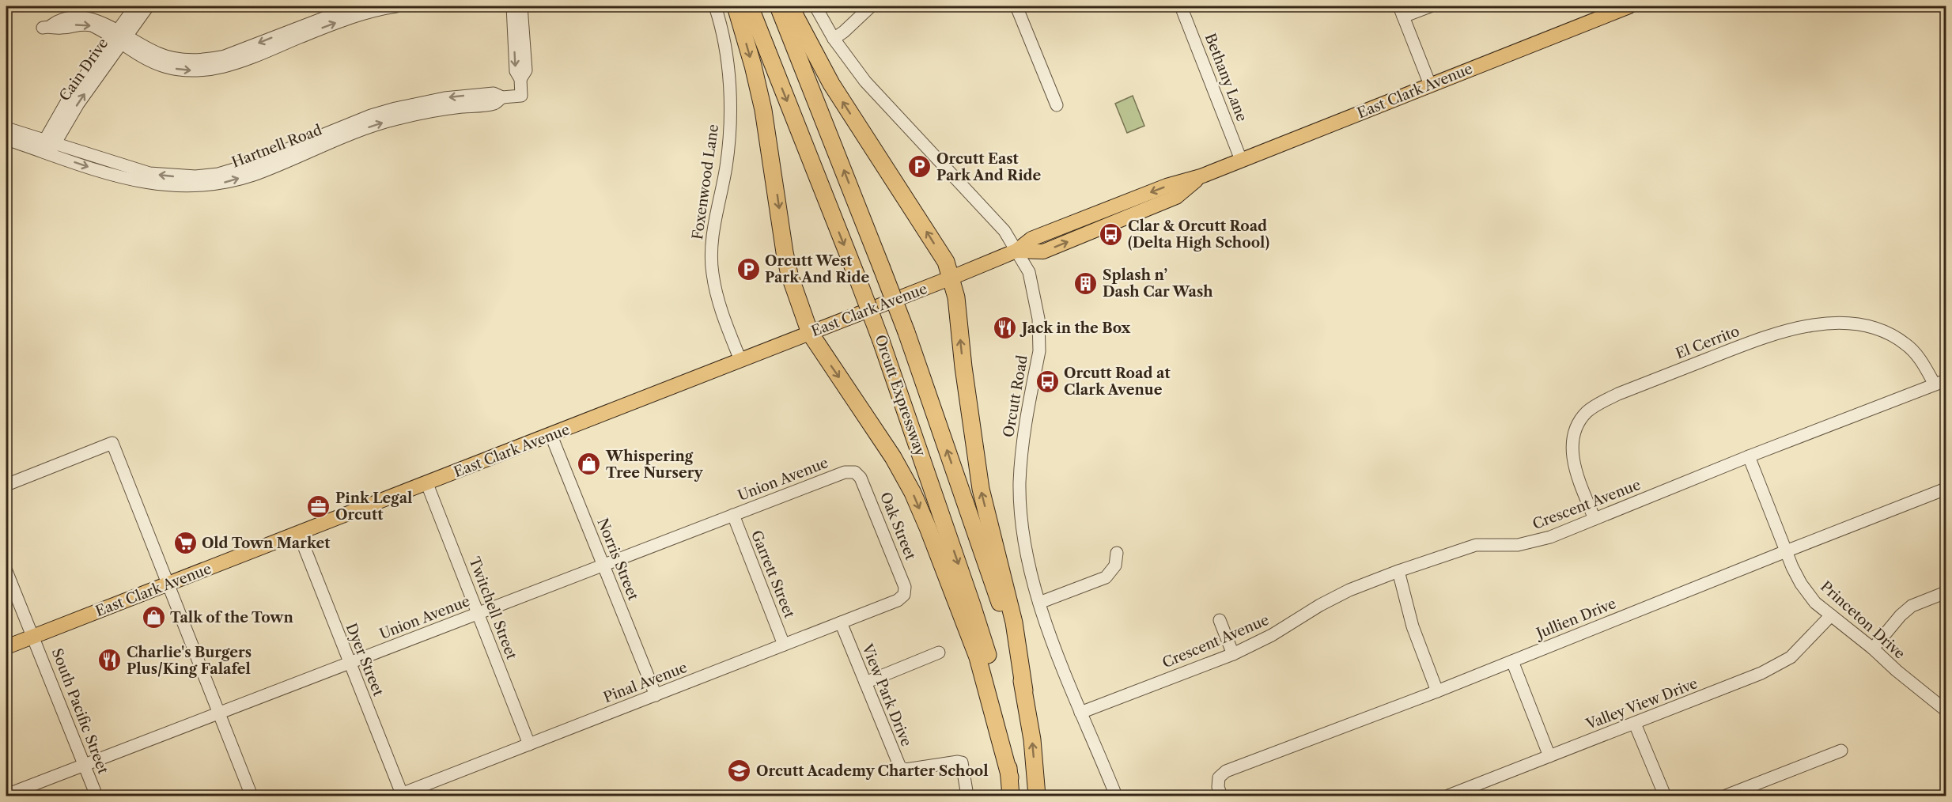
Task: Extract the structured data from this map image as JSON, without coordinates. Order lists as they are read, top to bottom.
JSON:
{
  "streets": {
    "highway": ["Orcutt Expressway"],
    "main road": ["East Clark Avenue"],
    "street": [
      "Cain Drive",
      "Bethany Lane",
      "Hartnell Road",
      "Foxenwood Lane",
      "El Cerrito",
      "Orcutt Road",
      "Union Avenue",
      "Crescent Avenue",
      "Oak Street",
      "Norris Street",
      "Garrett Street",
      "Twitchell Street",
      "Jullien Drive",
      "Princeton Drive",
      "Dyer Street",
      "Pinal Avenue",
      "View Park Drive",
      "Valley View Drive",
      "South Pacific Street"
    ]
  },
  "crossings": [
    ["Cain Drive", "Hartnell Road"],
    ["Bethany Lane", "East Clark Avenue"],
    ["East Clark Avenue", "Foxenwood Lane"],
    ["East Clark Avenue", "Orcutt Road"],
    ["East Clark Avenue", "Norris Street"],
    ["East Clark Avenue", "Twitchell Street"],
    ["East Clark Avenue", "Dyer Street"],
    ["East Clark Avenue", "South Pacific Street"],
    ["El Cerrito", "Crescent Avenue"],
    ["Orcutt Road", "Crescent Avenue"],
    ["Union Avenue", "Oak Street"],
    ["Union Avenue", "Norris Street"],
    ["Union Avenue", "Garrett Street"],
    ["Union Avenue", "Twitchell Street"],
    ["Union Avenue", "Dyer Street"],
    ["Union Avenue", "South Pacific Street"],
    ["Crescent Avenue", "Princeton Drive"],
    ["Oak Street", "Pinal Avenue"],
    ["Norris Street", "Pinal Avenue"],
    ["Garrett Street", "Pinal Avenue"],
    ["Twitchell Street", "Pinal Avenue"],
    ["Jullien Drive", "Princeton Drive"],
    ["Princeton Drive", "Valley View Drive"],
    ["Dyer Street", "Pinal Avenue"],
    ["Pinal Avenue", "View Park Drive"]
  ],
  "places": {
    "parking": ["Orcutt East Park And Ride", "Orcutt West Park And Ride"],
    "bus stop": ["Clar & Orcutt Road (Delta High School)", "Orcutt Road at Clark Avenue"],
    "building": ["Splash n’ Dash Car Wash"],
    "restaurant": ["Jack in the Box", "Charlie's Burgers Plus/King Falafel"],
    "shop": ["Whispering Tree Nursery", "Talk of the Town"],
    "office": ["Pink Legal Orcutt"],
    "supermarket": ["Old Town Market"],
    "school or university": ["Orcutt Academy Charter School"]
  }
}
